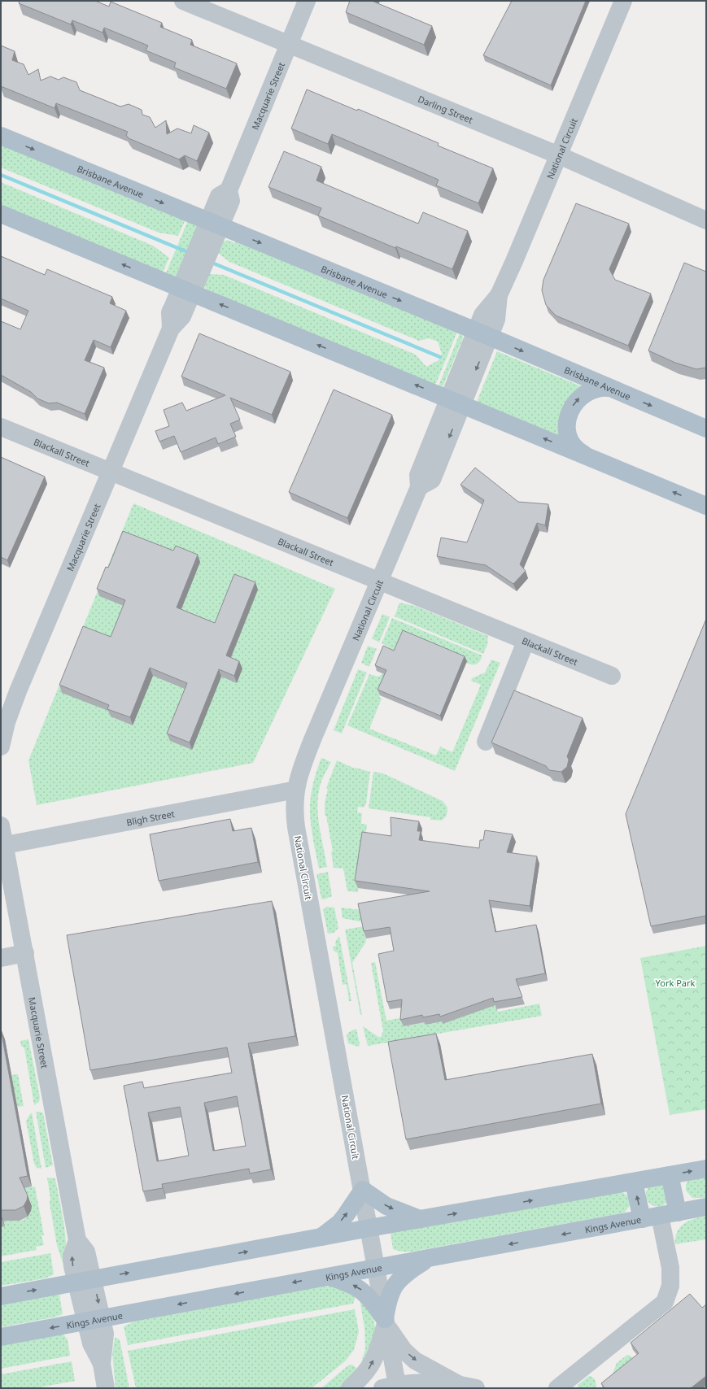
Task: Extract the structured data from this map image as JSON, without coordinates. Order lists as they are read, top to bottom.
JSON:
{
  "streets": {
    "main road": ["Brisbane Avenue", "Kings Avenue"],
    "street": [
      "Macquarie Street",
      "Darling Street",
      "National Circuit",
      "Blackall Street",
      "Bligh Street"
    ]
  },
  "crossings": [
    ["Macquarie Street", "Darling Street"],
    ["Macquarie Street", "Brisbane Avenue"],
    ["Macquarie Street", "Blackall Street"],
    ["Macquarie Street", "Bligh Street"],
    ["Macquarie Street", "Kings Avenue"],
    ["Darling Street", "National Circuit"],
    ["National Circuit", "Brisbane Avenue"],
    ["National Circuit", "Blackall Street"],
    ["National Circuit", "Bligh Street"],
    ["National Circuit", "Kings Avenue"]
  ],
  "parks": ["York Park"]
}
